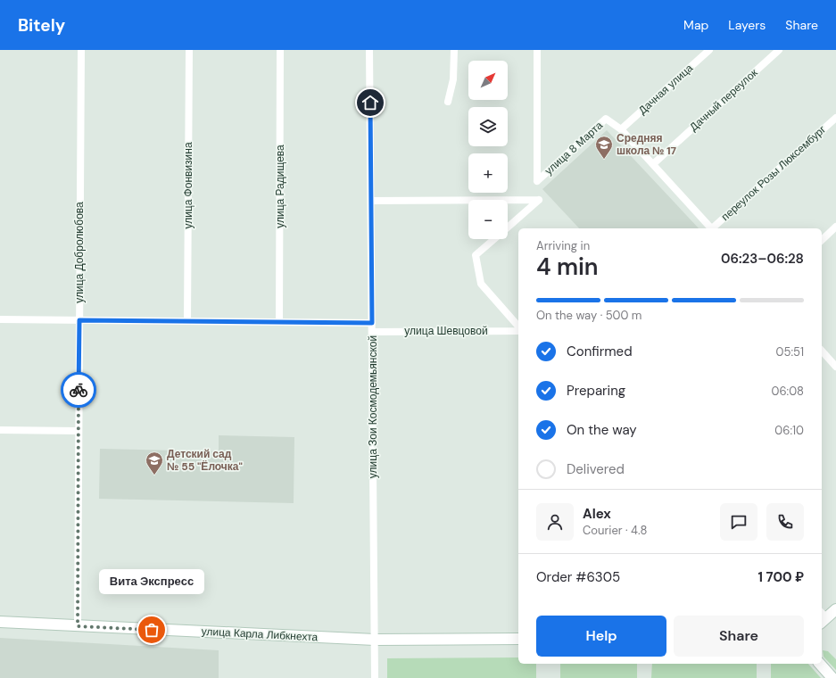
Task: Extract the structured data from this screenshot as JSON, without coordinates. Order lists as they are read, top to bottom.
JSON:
{
  "streets": {
    "main road": ["улица Карла Либкнехта"],
    "street": [
      "Дачная улица",
      "Дачный переулок",
      "улица 8 Марта",
      "переулок Розы Люксембург",
      "улица Фонвизина",
      "улица Радищева",
      "улица Добролюбова",
      "улица Шевцовой",
      "улица Зои Космодемьянской"
    ]
  },
  "crossings": [
    ["Дачная улица", "улица 8 Марта"],
    ["Дачный переулок", "улица 8 Марта"],
    ["улица Добролюбова", "улица Карла Либкнехта"],
    ["улица Шевцовой", "улица Зои Космодемьянской"],
    ["улица Зои Космодемьянской", "улица Карла Либкнехта"]
  ],
  "places": {
    "school or university": ["Средняя школа № 17", "Детский сад № 55 \"Ёлочка\""],
    "other": ["Вита Экспресс"]
  },
  "north": "top right",
  "page": {
    "header": "Bitely",
    "nav": ["Map", "Layers", "Share"],
    "map_buttons": ["+", "−"],
    "heading": ["4 min", "Arriving in", "06:23–06:28"],
    "panel": [
      "Alex",
      "Courier · 4.8",
      "Order #6305",
      "1 700 ₽"
    ],
    "bar": "On the way · 500 m",
    "list": [
      ["Confirmed", "05:51"],
      ["Preparing", "06:08"],
      ["On the way", "06:10"],
      "Delivered"
    ],
    "bubble": "Вита Экспресс",
    "buttons": ["Help", "Share"]
  }
}
